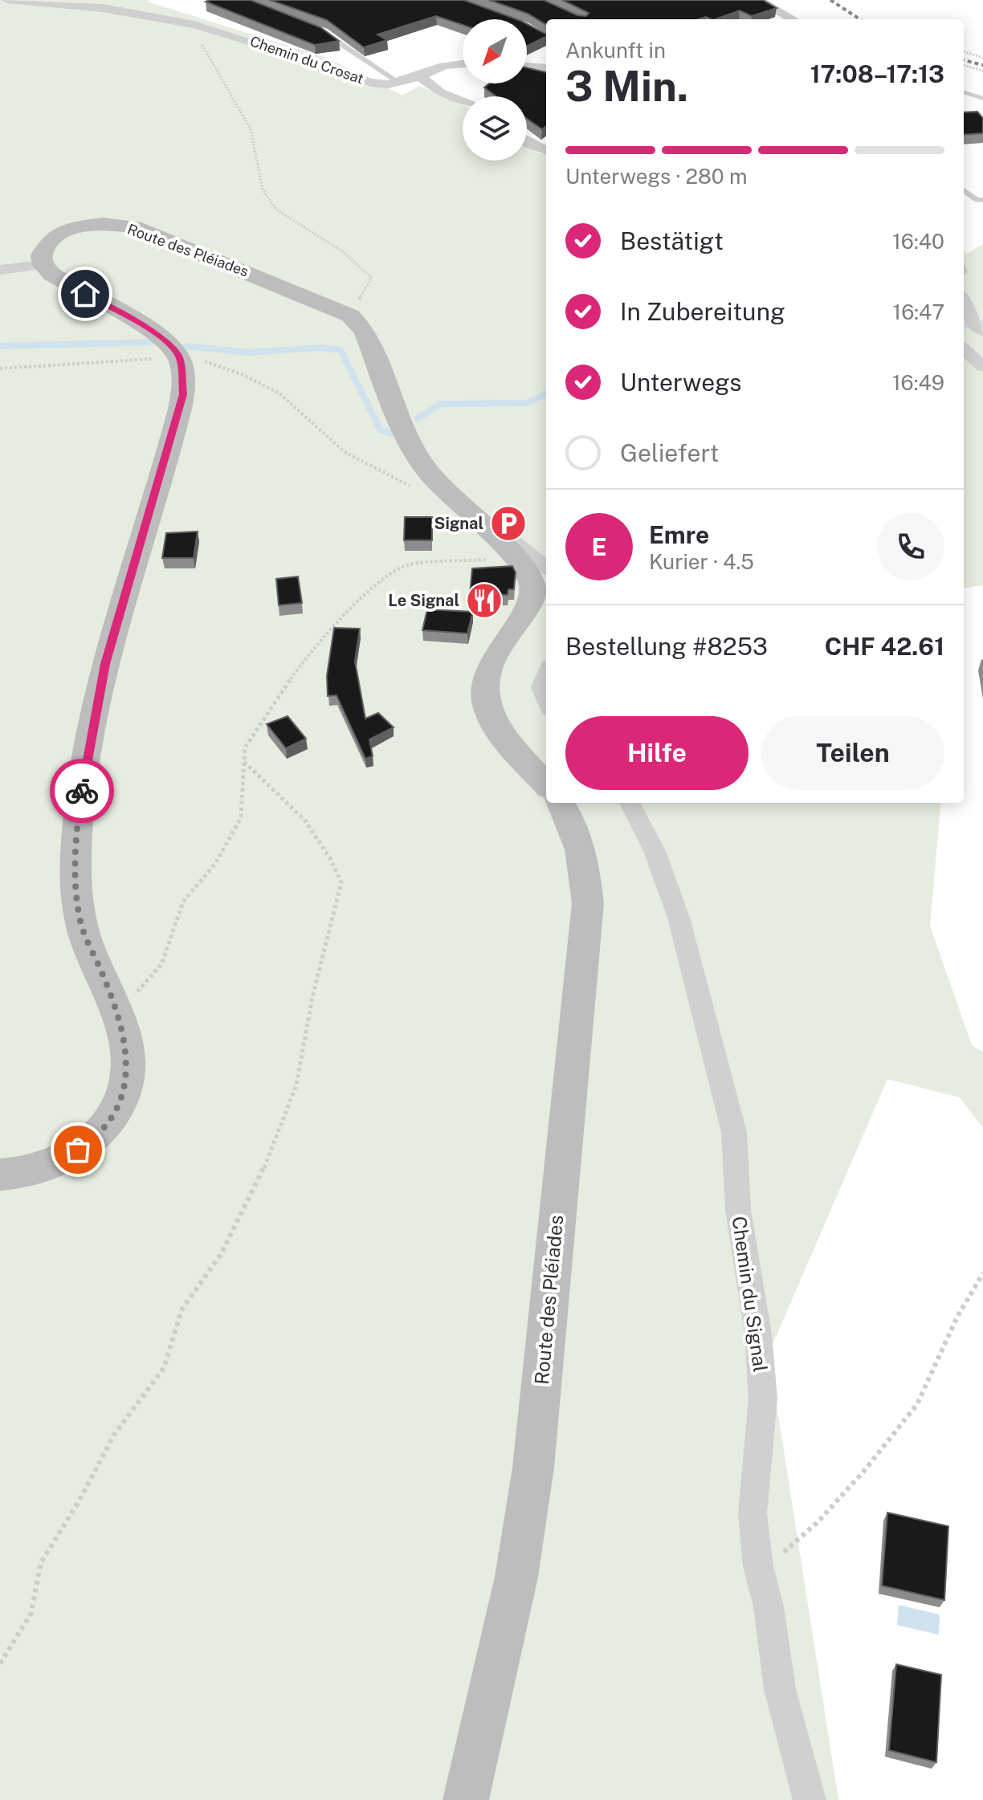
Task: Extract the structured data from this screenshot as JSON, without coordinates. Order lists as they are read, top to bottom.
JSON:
{
  "streets": {
    "street": ["Chemin du Crosat", "Route des Pléiades", "Chemin du Signal"]
  },
  "places": {
    "parking": ["Signal"],
    "restaurant": ["Le Signal"]
  },
  "north": "bottom left",
  "page": {
    "heading": ["3 Min.", "Ankunft in", "17:08–17:13"],
    "panel": [
      "Emre",
      "Kurier · 4.5",
      "Bestellung #8253",
      "CHF 42.61"
    ],
    "bar": "Unterwegs · 280 m",
    "list": [
      ["Bestätigt", "16:40"],
      ["In Zubereitung", "16:47"],
      ["Unterwegs", "16:49"],
      "Geliefert"
    ],
    "round": "E",
    "buttons": ["Hilfe", "Teilen"]
  }
}
